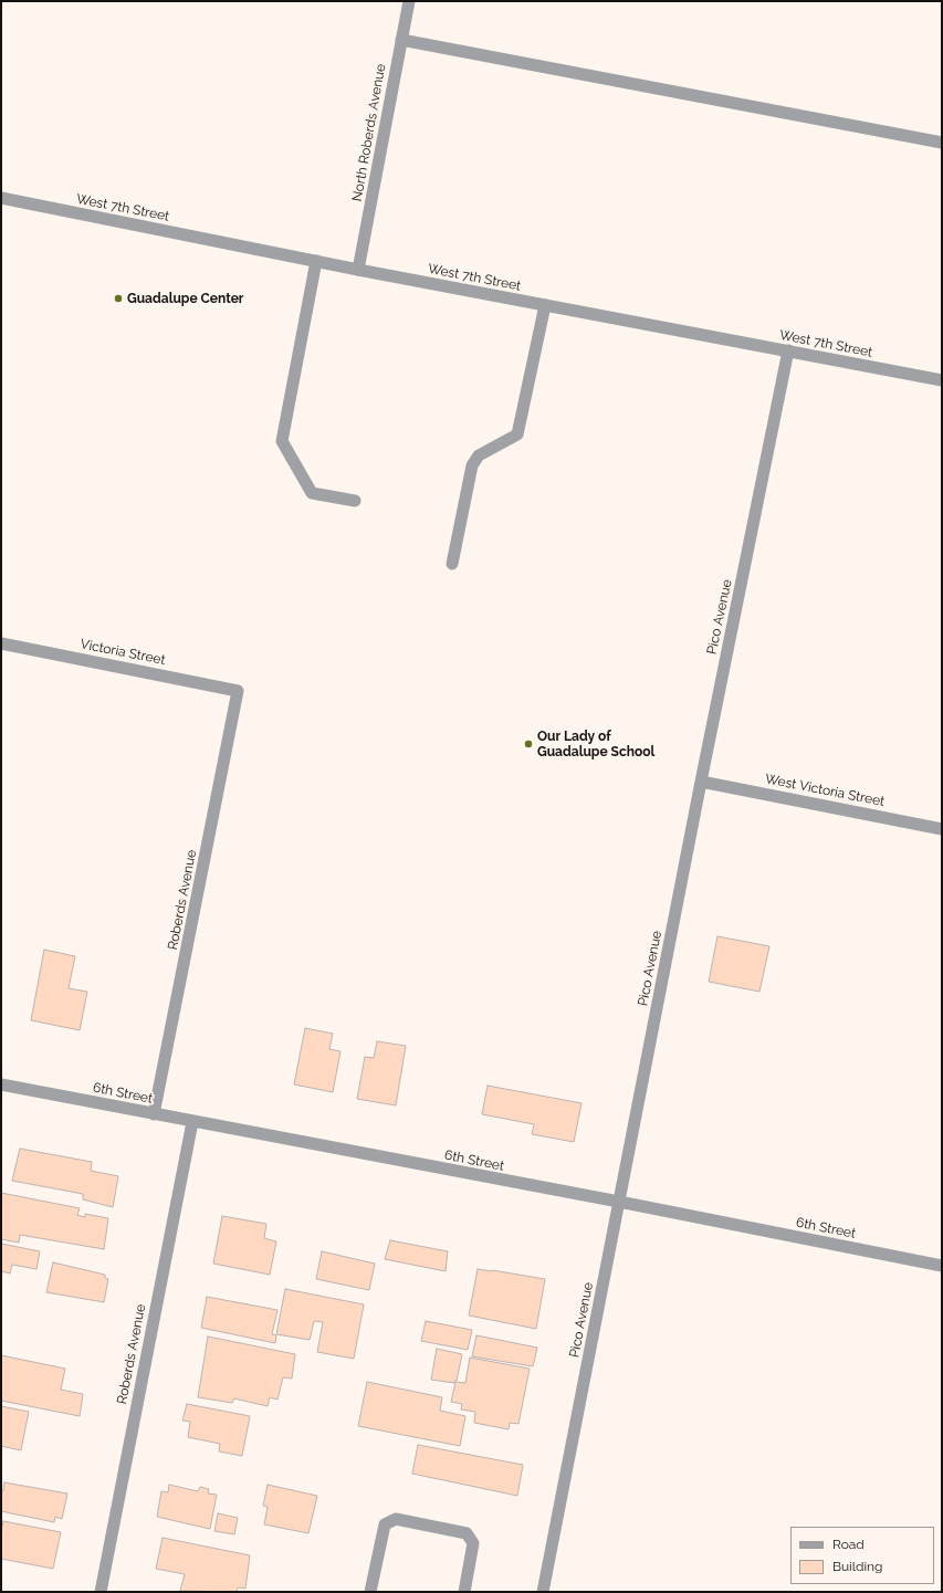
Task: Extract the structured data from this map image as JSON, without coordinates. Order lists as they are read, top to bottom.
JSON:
{
  "streets": {
    "street": [
      "North Roberds Avenue",
      "West 7th Street",
      "Pico Avenue",
      "Victoria Street",
      "West Victoria Street",
      "Roberds Avenue",
      "6th Street"
    ]
  },
  "crossings": [
    ["North Roberds Avenue", "West 7th Street"],
    ["West 7th Street", "Pico Avenue"],
    ["Pico Avenue", "West Victoria Street"],
    ["Pico Avenue", "6th Street"],
    ["Victoria Street", "Roberds Avenue"],
    ["Roberds Avenue", "6th Street"]
  ],
  "places": ["Guadalupe Center", "Our Lady of Guadalupe School"],
  "legend": ["Road", "Building"]
}
